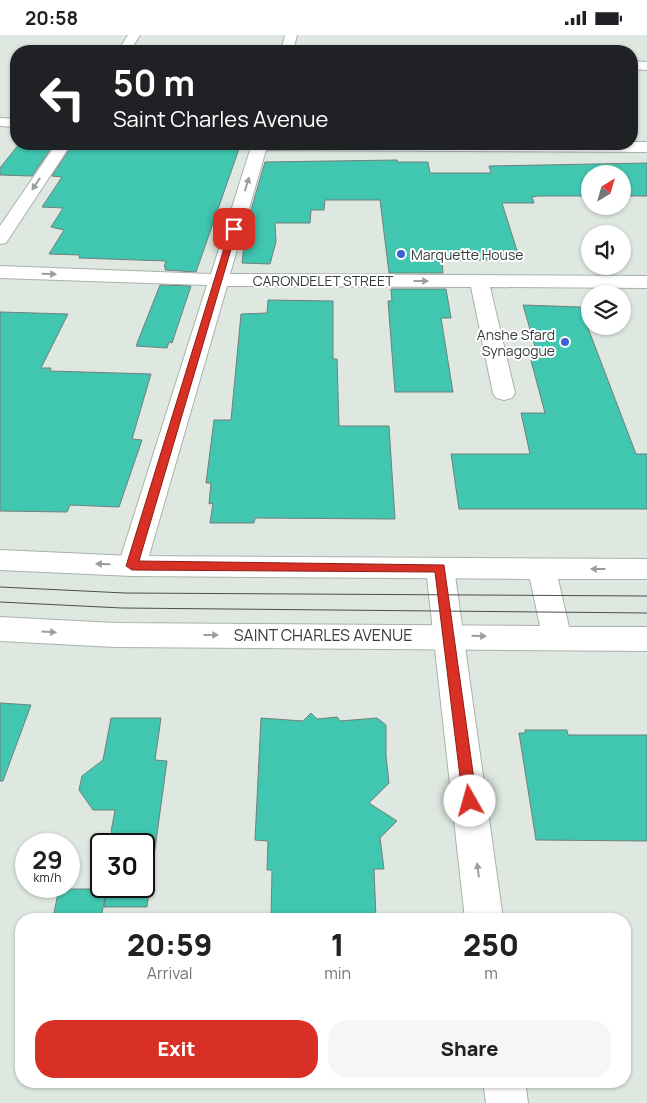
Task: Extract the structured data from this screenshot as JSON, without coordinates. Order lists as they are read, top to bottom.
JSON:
{
  "streets": {
    "street": ["CARONDELET STREET", "SAINT CHARLES AVENUE"]
  },
  "one_way": ["CARONDELET STREET"],
  "places": ["Marquette House", "Anshe Sfard Synagogue"],
  "north": "top right",
  "page": {
    "status": "20:58",
    "turn": ["50 m", "Saint Charles Avenue"],
    "speed": "29 km/h",
    "limit": "30",
    "eta": [
      "20:59",
      "Arrival",
      "1",
      "min",
      "250",
      "m"
    ],
    "buttons": ["Exit", "Share"]
  }
}
